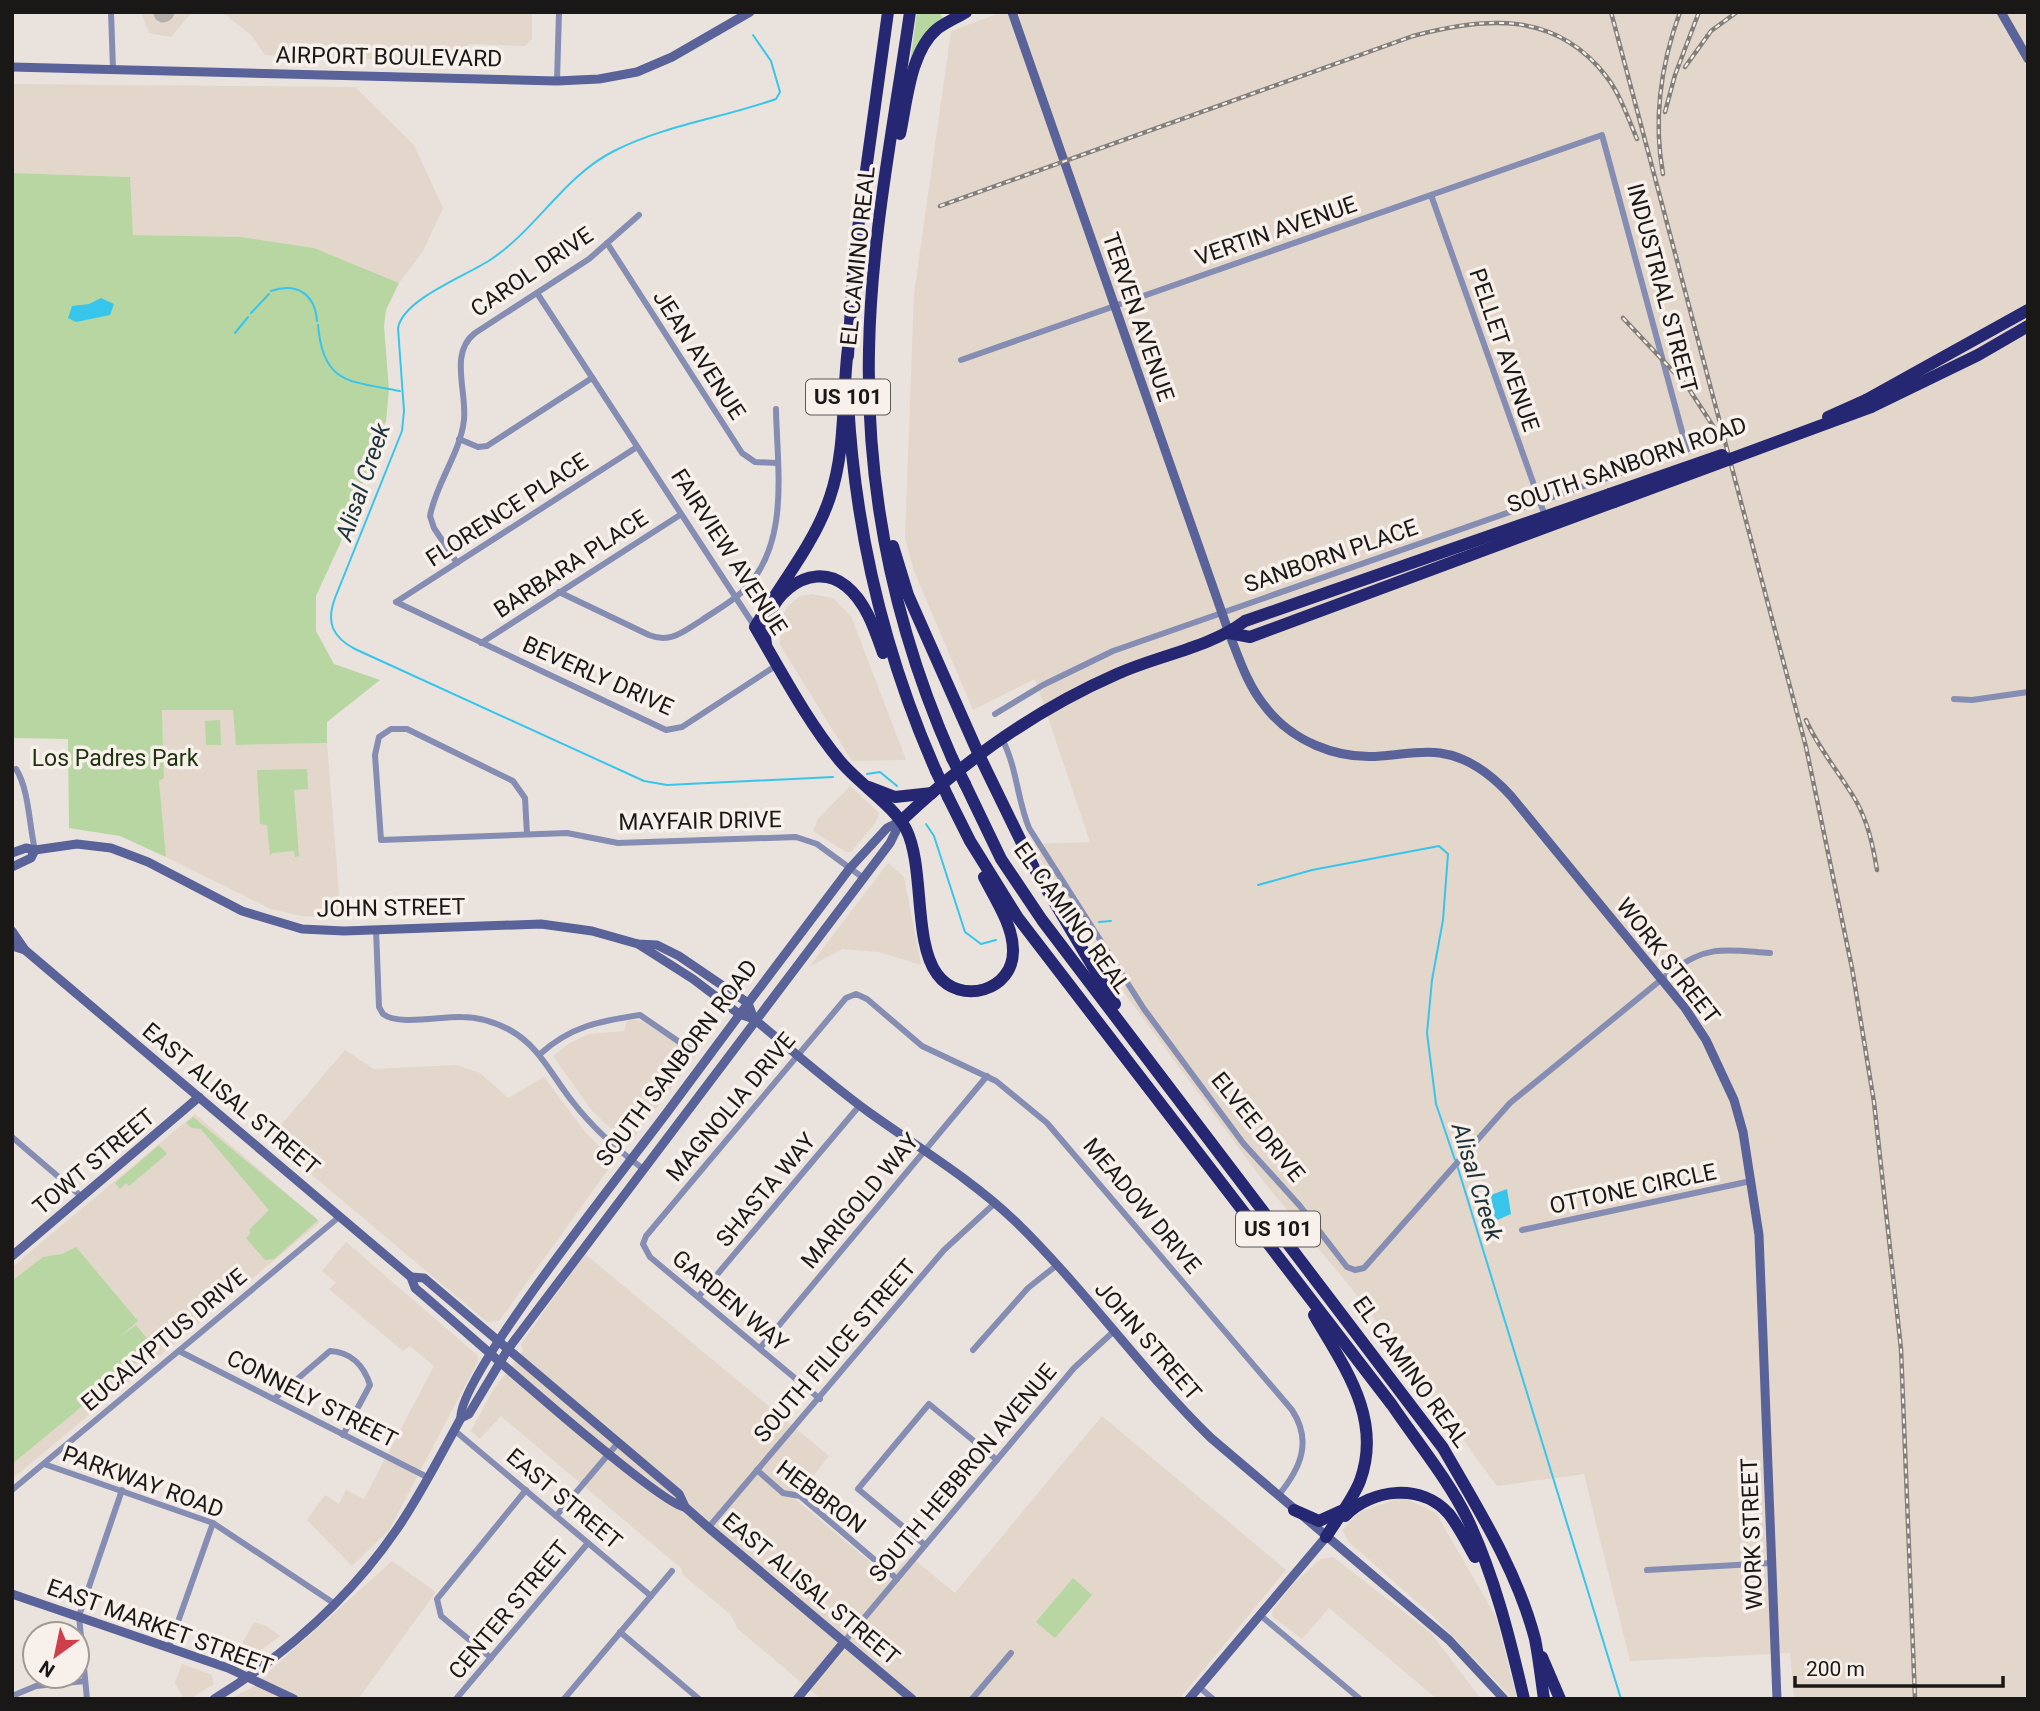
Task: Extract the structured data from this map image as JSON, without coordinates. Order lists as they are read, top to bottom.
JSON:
{
  "streets": {
    "highway": [
      "EL CAMINO REAL",
      "US 101",
      "SOUTH SANBORN ROAD",
      "FAIRVIEW AVENUE"
    ],
    "main road": [
      "AIRPORT BOULEVARD",
      "TERVEN AVENUE",
      "JOHN STREET",
      "WORK STREET",
      "EAST ALISAL STREET",
      "TOWT STREET",
      "EAST MARKET STREET"
    ],
    "street": [
      "VERTIN AVENUE",
      "CAROL DRIVE",
      "INDUSTRIAL STREET",
      "PELLET AVENUE",
      "JEAN AVENUE",
      "FLORENCE PLACE",
      "SANBORN PLACE",
      "BARBARA PLACE",
      "BEVERLY DRIVE",
      "MAYFAIR DRIVE",
      "MAGNOLIA DRIVE",
      "ELVEE DRIVE",
      "OTTONE CIRCLE",
      "SHASTA WAY",
      "MARIGOLD WAY",
      "MEADOW DRIVE",
      "GARDEN WAY",
      "EUCALYPTUS DRIVE",
      "SOUTH FILICE STREET",
      "CONNELY STREET",
      "SOUTH HEBBRON AVENUE",
      "PARKWAY ROAD",
      "HEBBRON",
      "EAST STREET",
      "CENTER STREET"
    ]
  },
  "crossings": [
    ["VERTIN AVENUE", "INDUSTRIAL STREET"],
    ["VERTIN AVENUE", "TERVEN AVENUE"],
    ["VERTIN AVENUE", "PELLET AVENUE"],
    ["CAROL DRIVE", "JEAN AVENUE"],
    ["CAROL DRIVE", "FLORENCE PLACE"],
    ["CAROL DRIVE", "FAIRVIEW AVENUE"],
    ["INDUSTRIAL STREET", "SANBORN PLACE"],
    ["TERVEN AVENUE", "SOUTH SANBORN ROAD"],
    ["TERVEN AVENUE", "SANBORN PLACE"],
    ["TERVEN AVENUE", "WORK STREET"],
    ["PELLET AVENUE", "SOUTH SANBORN ROAD"],
    ["PELLET AVENUE", "SANBORN PLACE"],
    ["SOUTH SANBORN ROAD", "FAIRVIEW AVENUE"],
    ["SOUTH SANBORN ROAD", "MAYFAIR DRIVE"],
    ["SOUTH SANBORN ROAD", "JOHN STREET"],
    ["SOUTH SANBORN ROAD", "WORK STREET"],
    ["SOUTH SANBORN ROAD", "EAST ALISAL STREET"],
    ["SOUTH SANBORN ROAD", "ELVEE DRIVE"],
    ["FLORENCE PLACE", "FAIRVIEW AVENUE"],
    ["FLORENCE PLACE", "BEVERLY DRIVE"],
    ["FAIRVIEW AVENUE", "BARBARA PLACE"],
    ["FAIRVIEW AVENUE", "BEVERLY DRIVE"],
    ["BARBARA PLACE", "BEVERLY DRIVE"],
    ["JOHN STREET", "MAGNOLIA DRIVE"],
    ["JOHN STREET", "SHASTA WAY"],
    ["JOHN STREET", "MARIGOLD WAY"],
    ["JOHN STREET", "MEADOW DRIVE"],
    ["JOHN STREET", "SOUTH FILICE STREET"],
    ["JOHN STREET", "SOUTH HEBBRON AVENUE"],
    ["WORK STREET", "ELVEE DRIVE"],
    ["WORK STREET", "OTTONE CIRCLE"],
    ["EAST ALISAL STREET", "TOWT STREET"],
    ["EAST ALISAL STREET", "EUCALYPTUS DRIVE"],
    ["EAST ALISAL STREET", "SOUTH FILICE STREET"],
    ["EAST ALISAL STREET", "SOUTH HEBBRON AVENUE"],
    ["MAGNOLIA DRIVE", "MEADOW DRIVE"],
    ["MAGNOLIA DRIVE", "GARDEN WAY"],
    ["SHASTA WAY", "GARDEN WAY"],
    ["MARIGOLD WAY", "MEADOW DRIVE"],
    ["MARIGOLD WAY", "GARDEN WAY"],
    ["GARDEN WAY", "SOUTH FILICE STREET"],
    ["EUCALYPTUS DRIVE", "CONNELY STREET"],
    ["EUCALYPTUS DRIVE", "PARKWAY ROAD"],
    ["SOUTH FILICE STREET", "HEBBRON"],
    ["SOUTH HEBBRON AVENUE", "HEBBRON"],
    ["EAST STREET", "CENTER STREET"]
  ],
  "water": ["Alisal Creek"],
  "parks": ["Los Padres Park"],
  "scale_bar": "200 m",
  "north": "bottom left"
}
